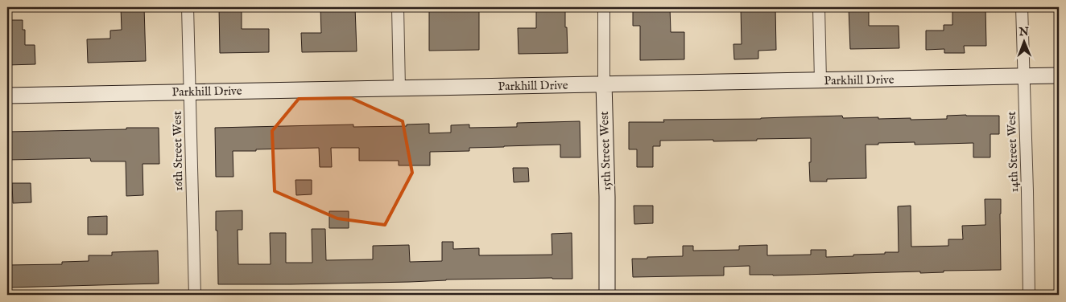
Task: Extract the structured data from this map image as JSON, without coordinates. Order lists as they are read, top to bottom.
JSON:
{
  "streets": {
    "street": [
      "Parkhill Drive",
      "16th Street West",
      "15th Street West",
      "14th Street West"
    ]
  },
  "crossings": [
    ["Parkhill Drive", "16th Street West"],
    ["Parkhill Drive", "15th Street West"],
    ["Parkhill Drive", "14th Street West"]
  ],
  "north": "top"
}
